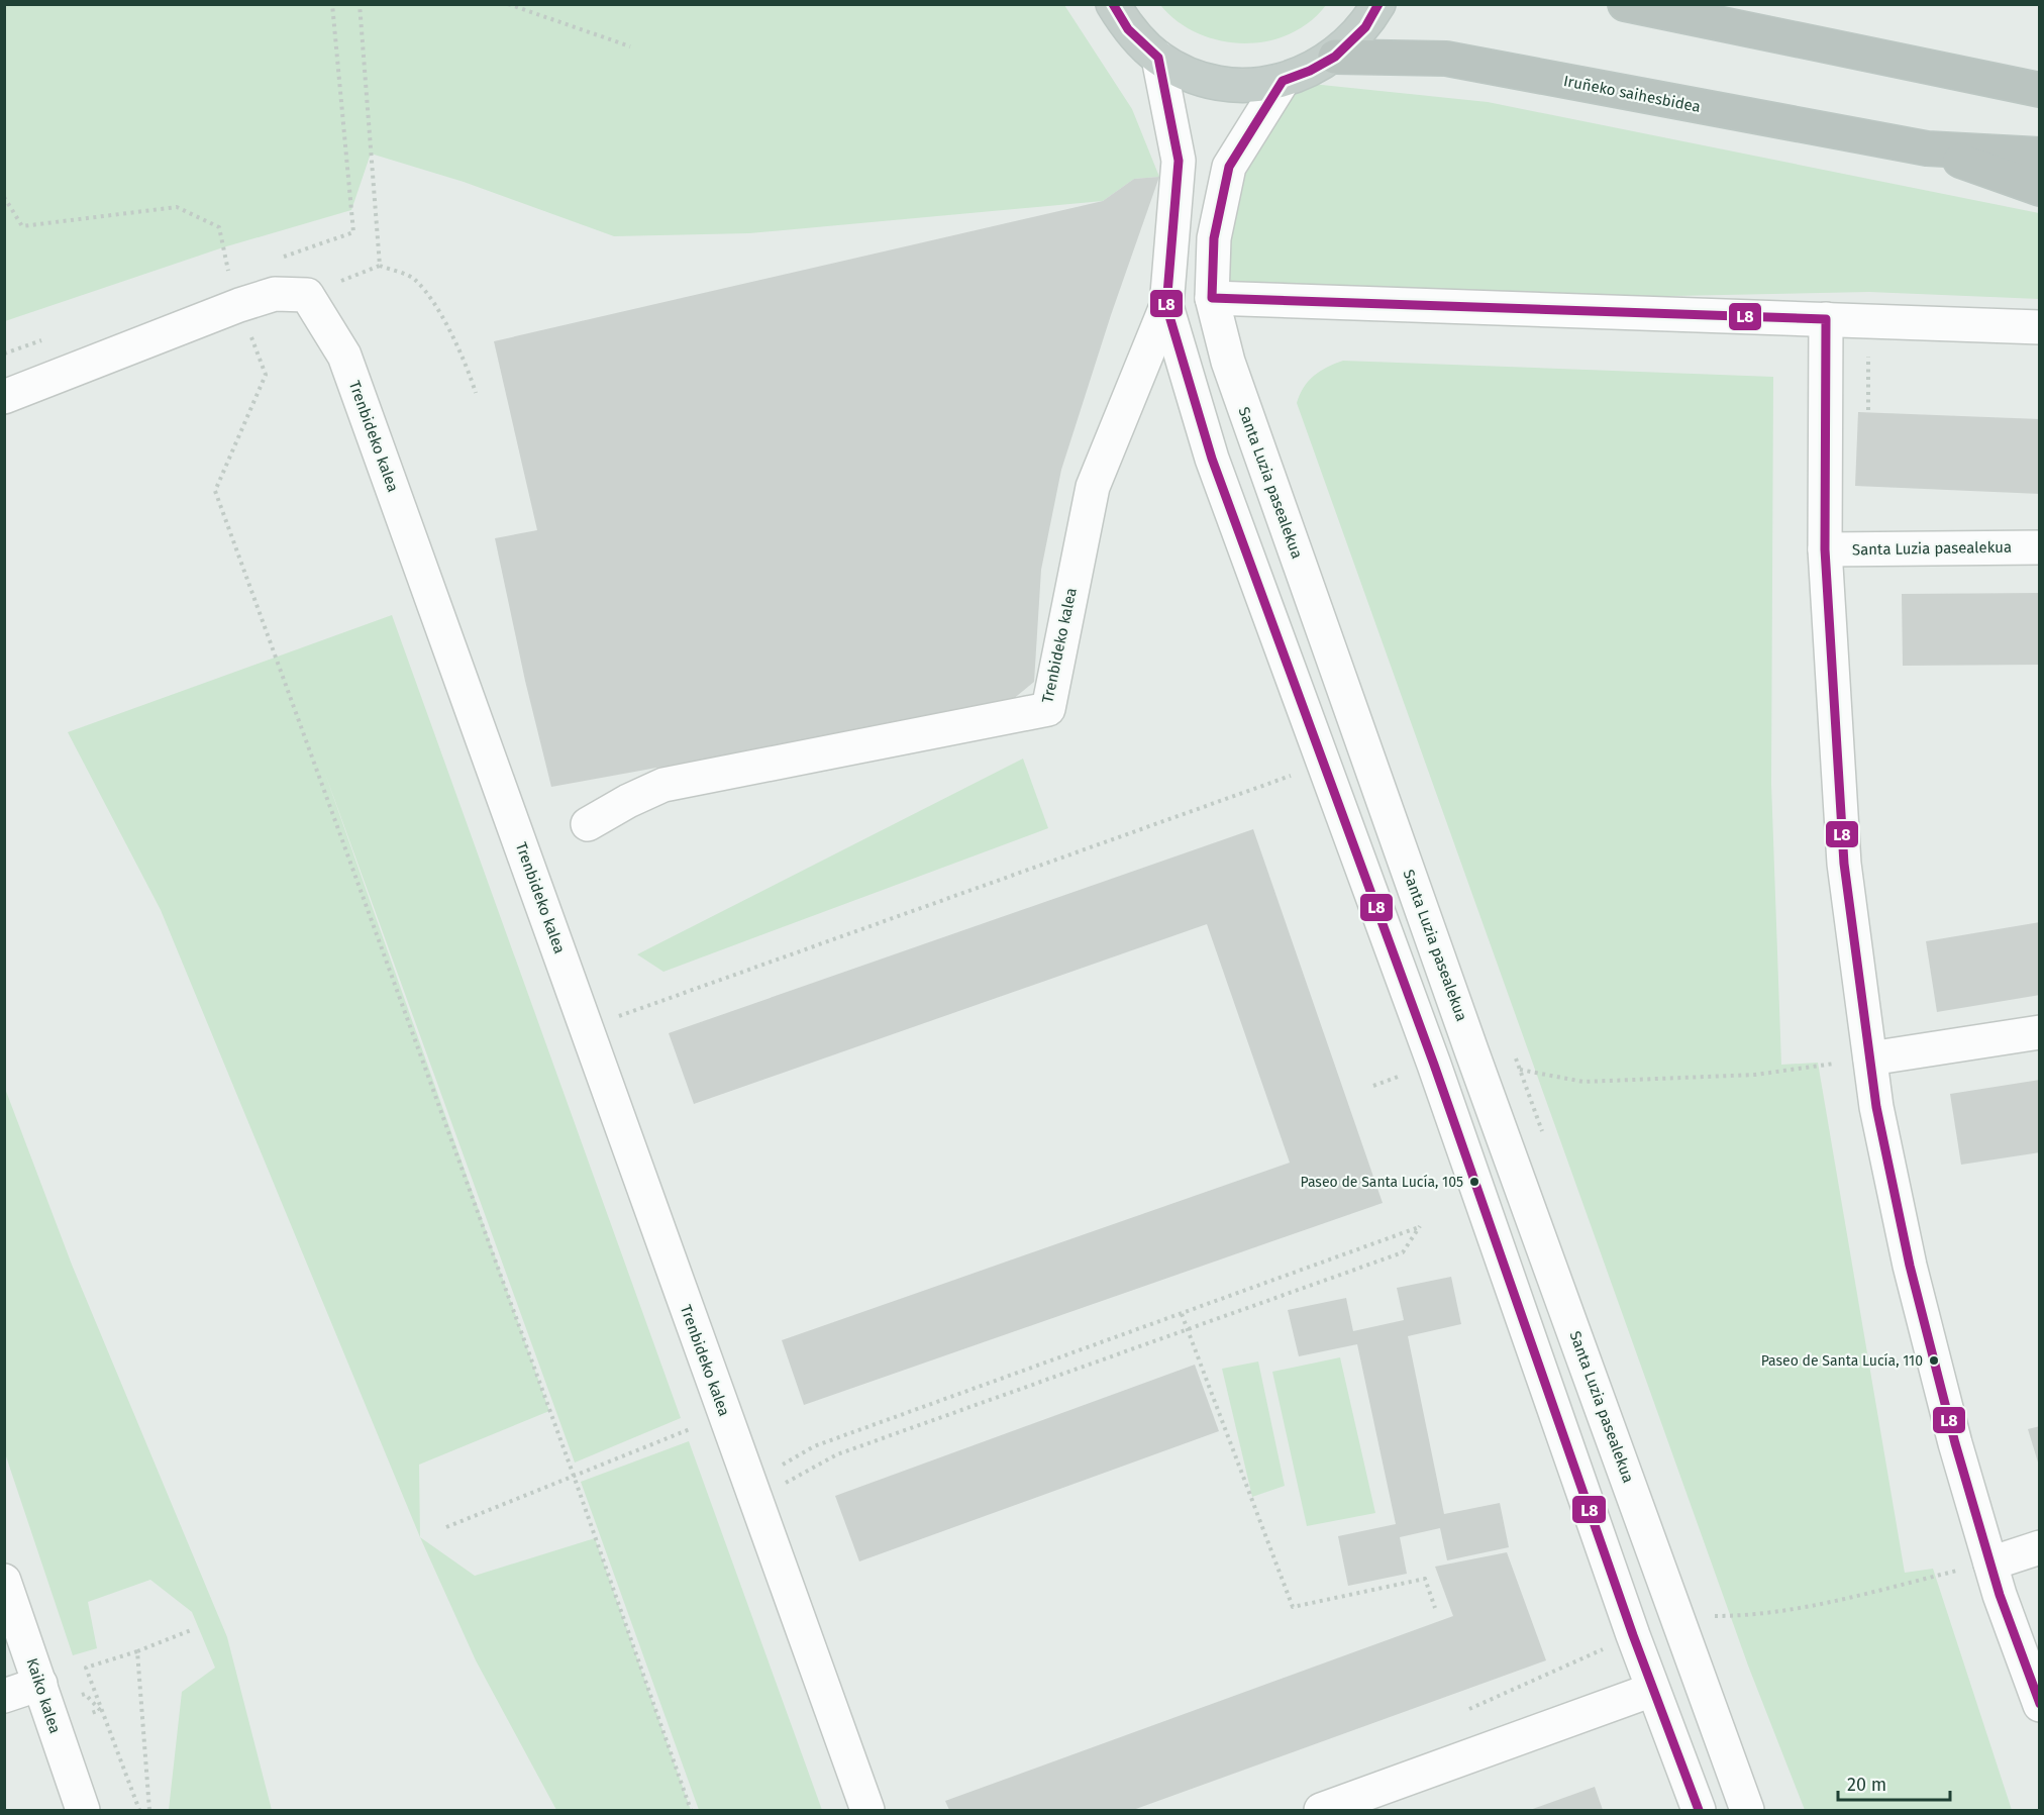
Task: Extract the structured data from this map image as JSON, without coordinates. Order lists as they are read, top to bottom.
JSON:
{
  "streets": {
    "highway": ["Iruñeko saihesbidea"],
    "street": ["Trenbideko kalea", "Santa Luzia pasealekua", "Kaiko kalea"]
  },
  "places": ["Paseo de Santa Lucía, 105", "Paseo de Santa Lucía, 110"],
  "lines": ["transit line L8"],
  "scale_bar": "20 m"
}
